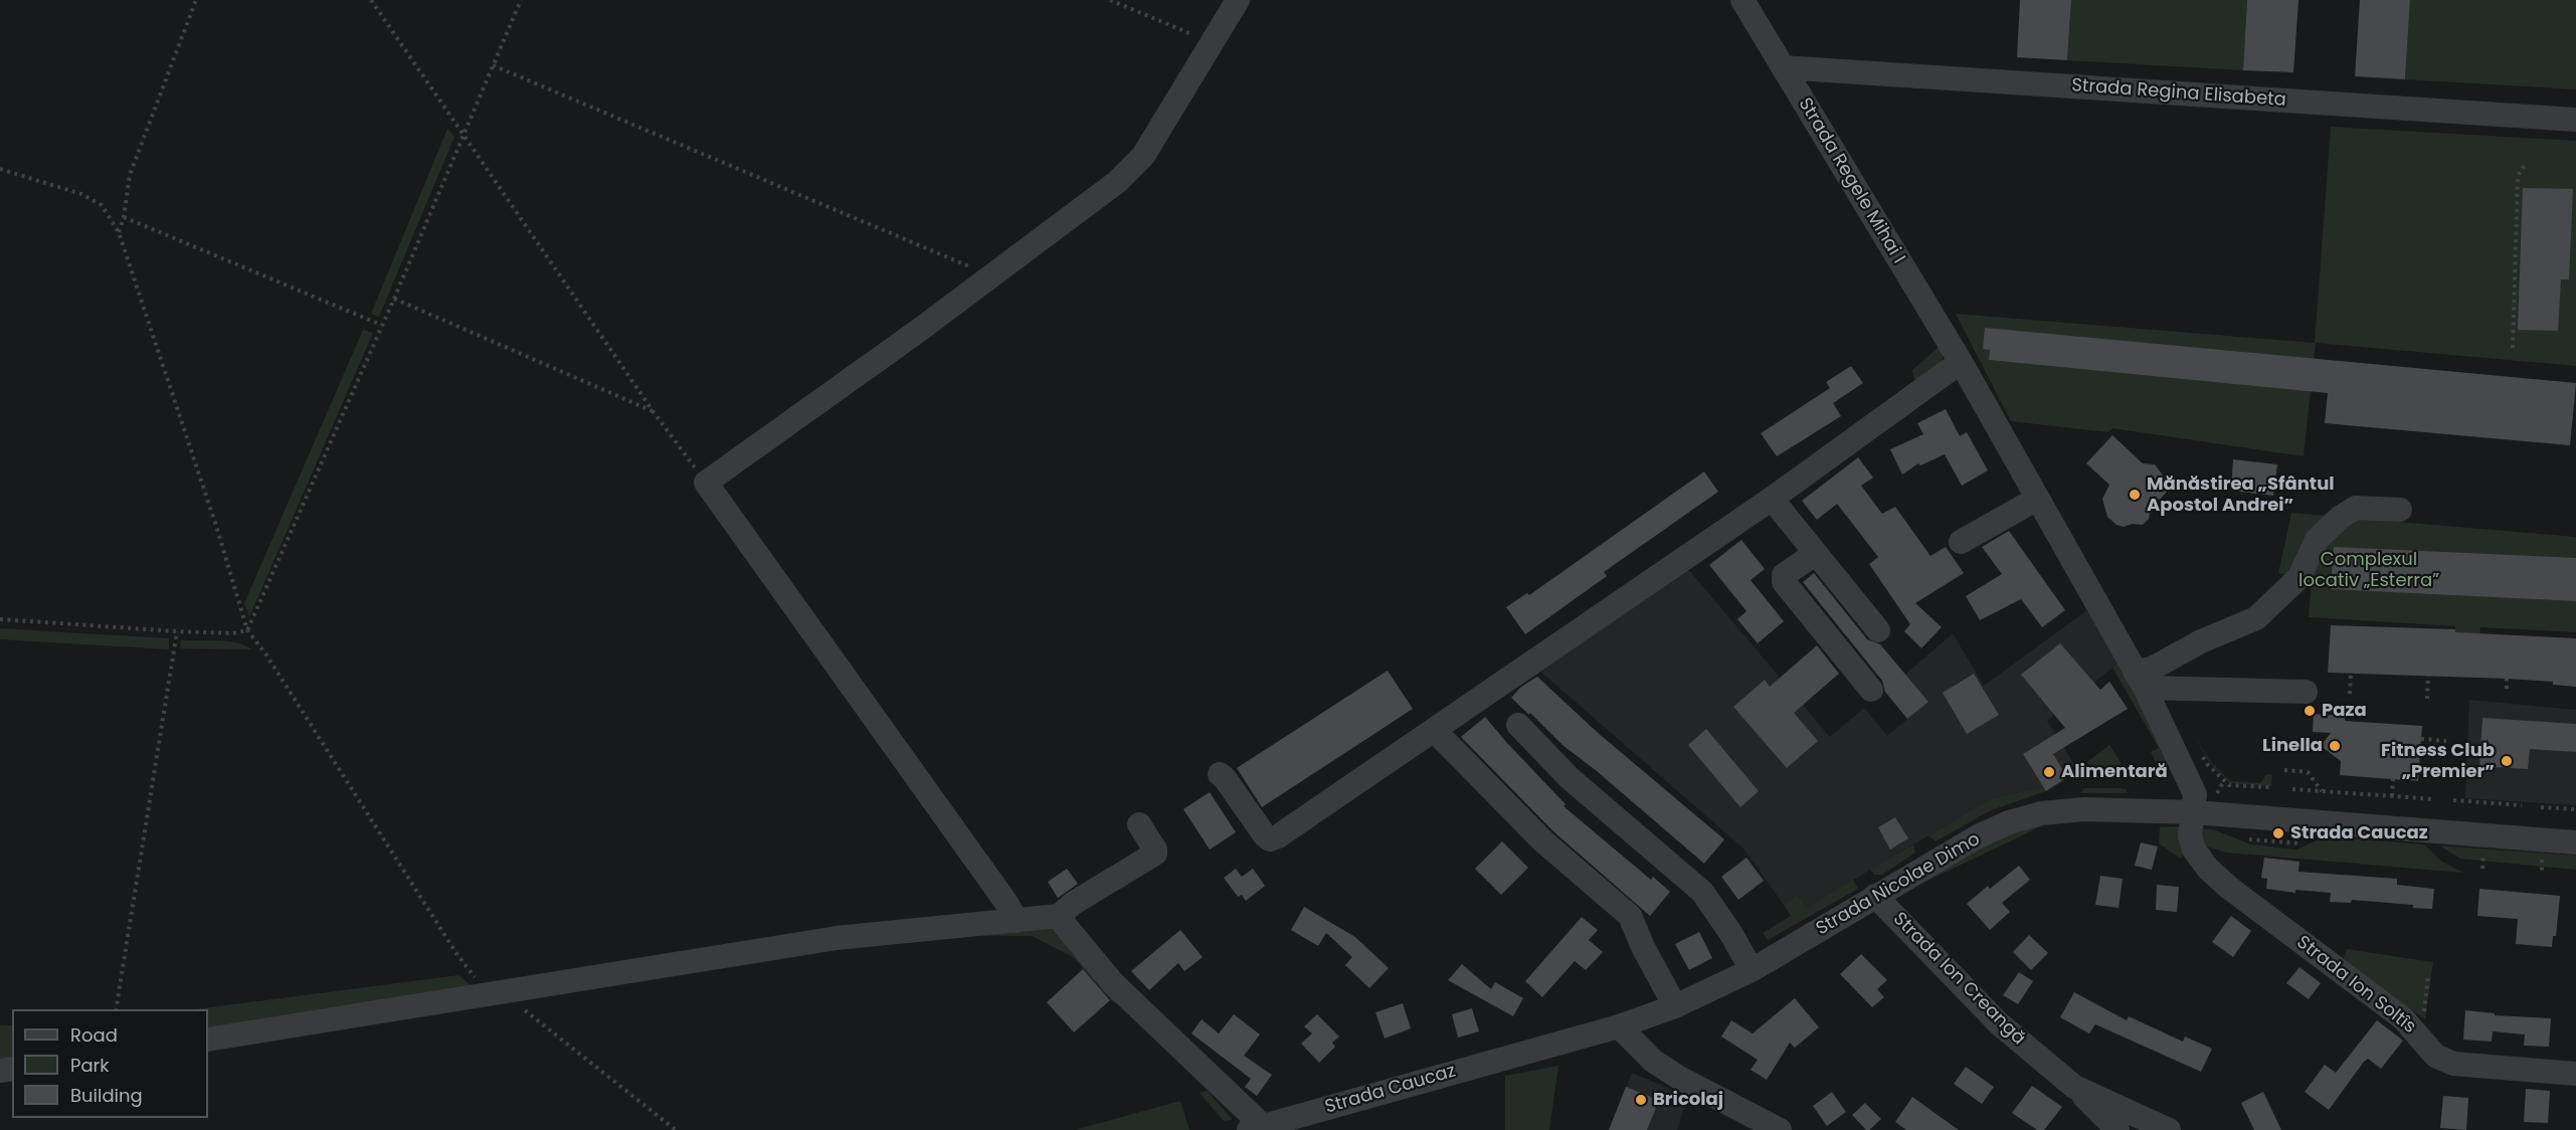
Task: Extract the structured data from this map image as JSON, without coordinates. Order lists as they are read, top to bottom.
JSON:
{
  "streets": {
    "street": [
      "Strada Regina Elisabeta",
      "Strada Regele Mihai I",
      "Strada Nicolae Dimo",
      "Strada Ion Creangă",
      "Strada Ion Soltîs",
      "Strada Caucaz"
    ]
  },
  "crossings": [
    ["Strada Regina Elisabeta", "Strada Regele Mihai I"],
    ["Strada Nicolae Dimo", "Strada Ion Creangă"],
    ["Strada Nicolae Dimo", "Strada Ion Soltîs"],
    ["Strada Nicolae Dimo", "Strada Caucaz"]
  ],
  "parks": ["Complexul locativ „Esterra”"],
  "places": [
    "Mănăstirea „Sfântul Apostol Andrei”",
    "Paza",
    "Linella",
    "Fitness Club „Premier”",
    "Alimentară",
    "Strada Caucaz",
    "Bricolaj"
  ],
  "legend": ["Road", "Park", "Building"]
}
